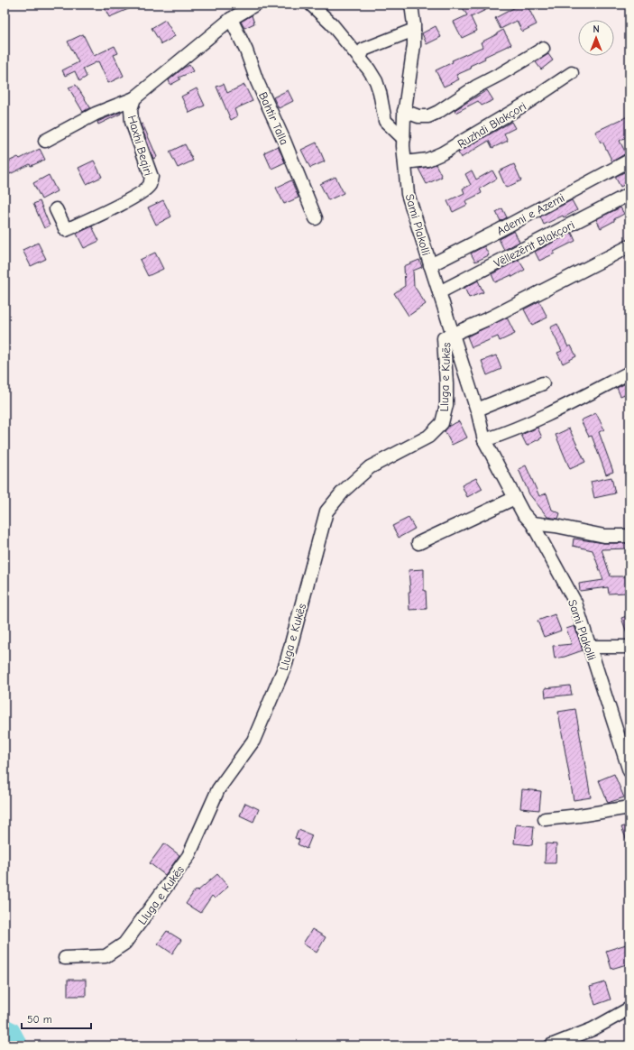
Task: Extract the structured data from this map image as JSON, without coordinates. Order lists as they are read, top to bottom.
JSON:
{
  "streets": {
    "street": [
      "Bahtir Talla",
      "Ruzhdi Blakçori",
      "Haxhi Beqiri",
      "Ademi e Azemi",
      "Sami Plakolli",
      "Vëllezërit Blakçori",
      "Lluga e Kukës"
    ]
  },
  "crossings": [
    ["Bahtir Talla", "Haxhi Beqiri"],
    ["Ruzhdi Blakçori", "Sami Plakolli"],
    ["Ademi e Azemi", "Sami Plakolli"],
    ["Sami Plakolli", "Vëllezërit Blakçori"],
    ["Sami Plakolli", "Lluga e Kukës"]
  ],
  "scale_bar": "50 m",
  "north": "top"
}
